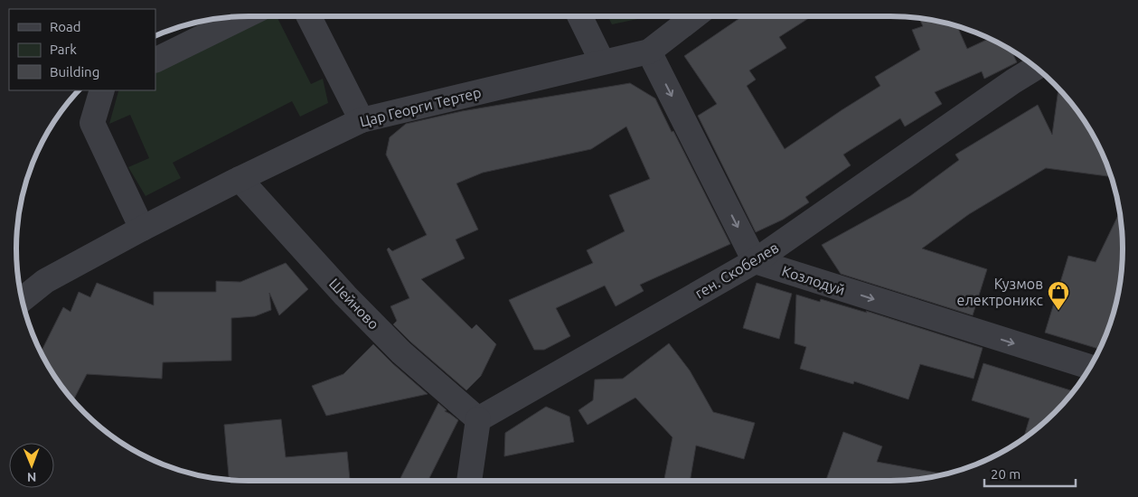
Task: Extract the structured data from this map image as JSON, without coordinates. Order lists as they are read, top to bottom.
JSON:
{
  "streets": {
    "street": [
      "Цар Георги Тертер",
      "ген. Скобелев",
      "Козлодуй",
      "Шейново"
    ]
  },
  "crossings": [
    ["Цар Георги Тертер", "Шейново"],
    ["ген. Скобелев", "Козлодуй"],
    ["ген. Скобелев", "Шейново"]
  ],
  "one_way": ["Козлодуй"],
  "places": {
    "shop": ["Кузмов електроникс"]
  },
  "legend": ["Road", "Park", "Building"],
  "scale_bar": "20 m",
  "north": "bottom"
}
